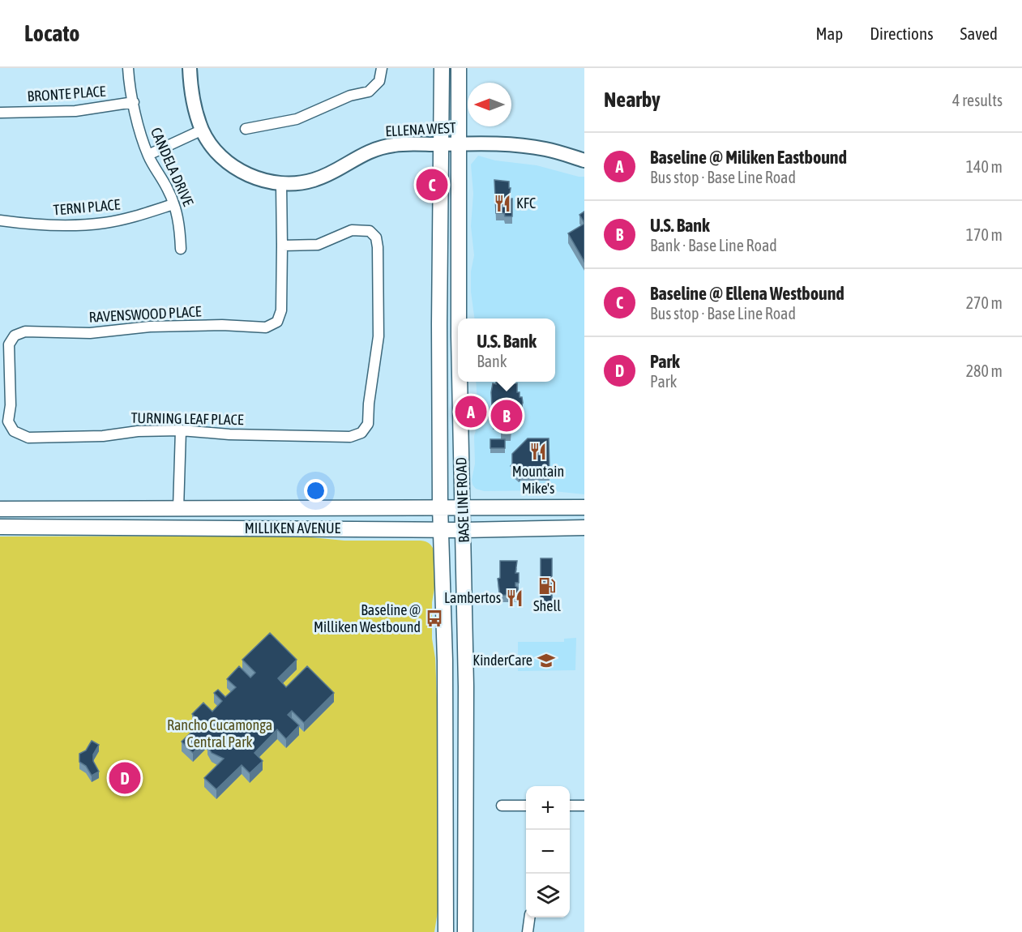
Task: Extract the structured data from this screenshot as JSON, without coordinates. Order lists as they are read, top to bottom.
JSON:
{
  "streets": {
    "main road": ["BASE LINE ROAD", "MILLIKEN AVENUE"],
    "street": [
      "BRONTE PLACE",
      "ELLENA WEST",
      "CANDELA DRIVE",
      "TERNI PLACE",
      "RAVENSWOOD PLACE",
      "TURNING LEAF PLACE"
    ]
  },
  "crossings": [
    ["BRONTE PLACE", "CANDELA DRIVE"],
    ["ELLENA WEST", "BASE LINE ROAD"],
    ["CANDELA DRIVE", "TERNI PLACE"],
    ["RAVENSWOOD PLACE", "TURNING LEAF PLACE"],
    ["BASE LINE ROAD", "MILLIKEN AVENUE"]
  ],
  "parks": ["Rancho Cucamonga Central Park"],
  "places": {
    "restaurant": ["KFC", "Mountain Mike's", "Lambertos"],
    "fuel station": ["Shell"],
    "bus stop": ["Baseline @ Milliken Westbound"],
    "school or university": ["KinderCare"]
  },
  "north": "left",
  "page": {
    "header": "Locato",
    "nav": ["Map", "Directions", "Saved"],
    "heading": ["Nearby", "4 results"],
    "list": [
      {
        "mark": "A",
        "name": "Baseline @ Miliken Eastbound",
        "note": "Bus stop · Base Line Road",
        "value": "140 m"
      },
      {
        "mark": "B",
        "name": "U.S. Bank",
        "note": "Bank · Base Line Road",
        "value": "170 m"
      },
      {
        "mark": "C",
        "name": "Baseline @ Ellena Westbound",
        "note": "Bus stop · Base Line Road",
        "value": "270 m"
      },
      {
        "mark": "D",
        "name": "Park",
        "note": "Park",
        "value": "280 m"
      }
    ],
    "pins": [
      "C",
      "A",
      "B",
      "D"
    ],
    "popup": ["U.S. Bank", "Bank"],
    "map_buttons": ["+", "−"]
  }
}
